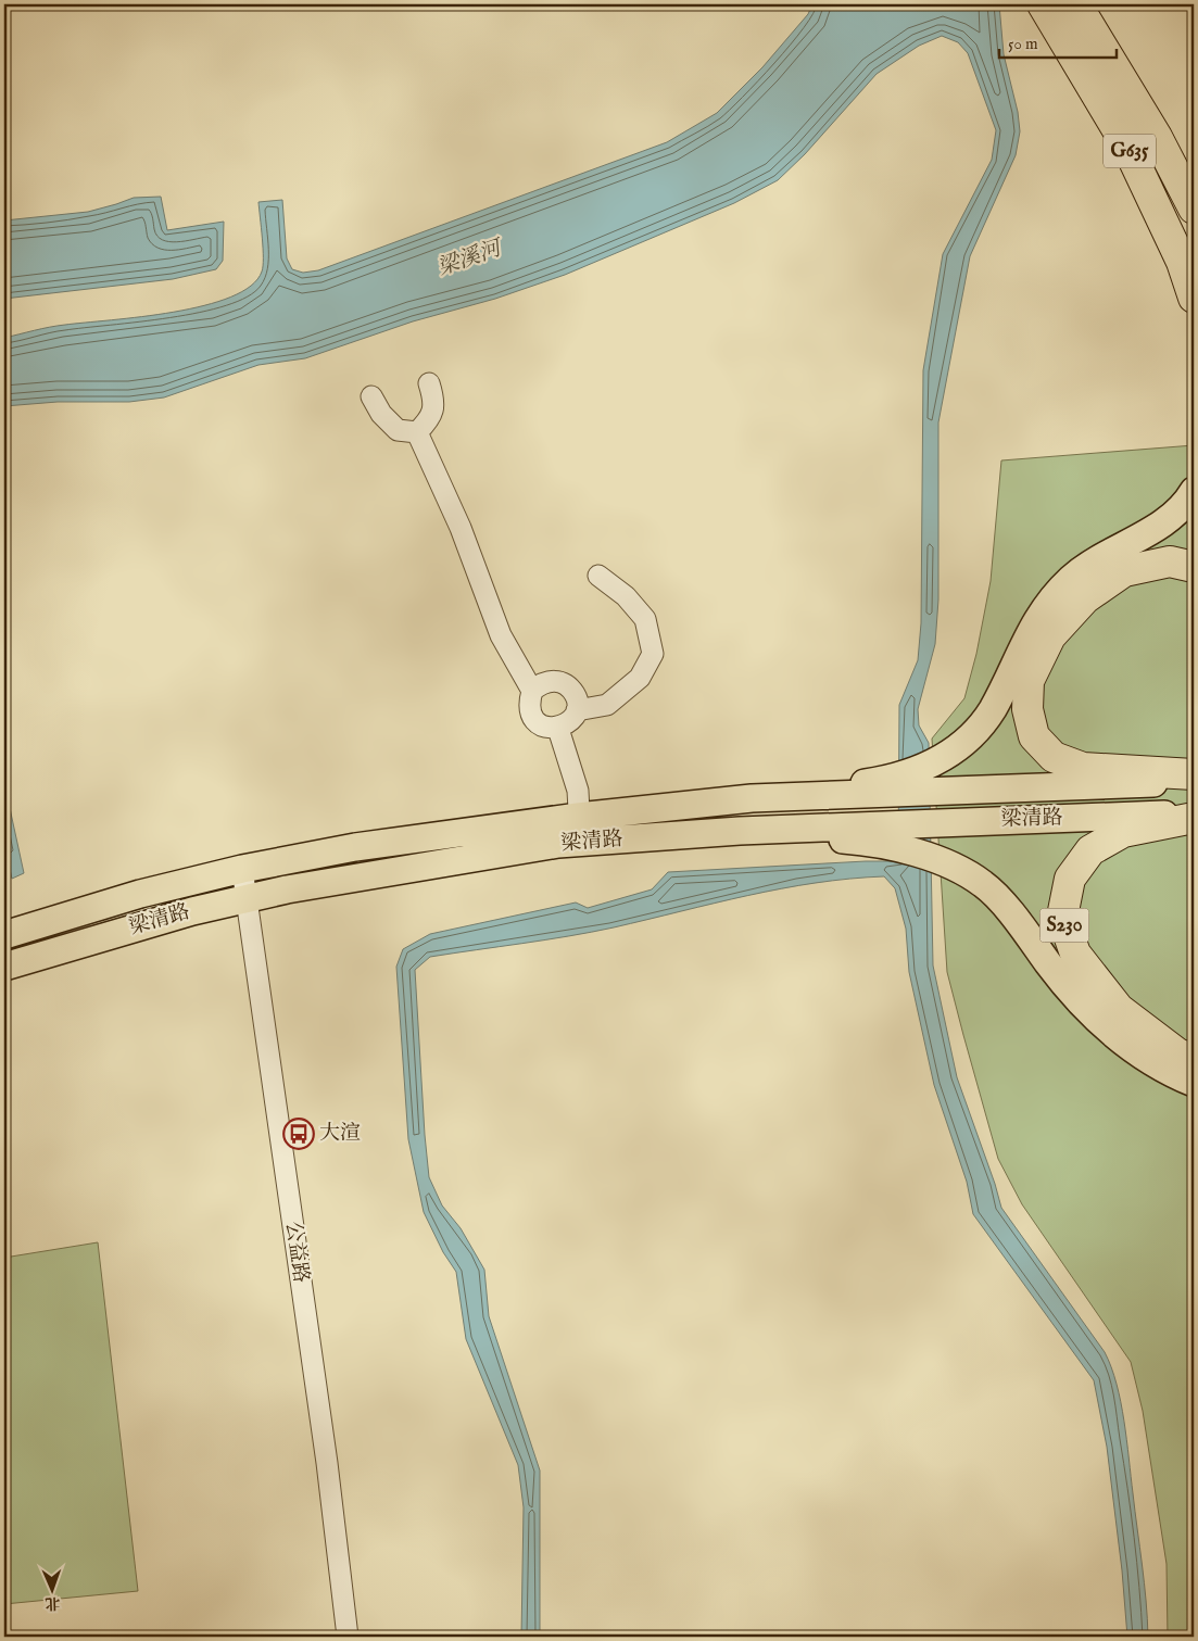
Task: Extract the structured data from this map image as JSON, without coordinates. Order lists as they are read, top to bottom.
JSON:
{
  "streets": {
    "highway": ["G635", "S230"],
    "main road": ["梁清路"],
    "street": ["公益路"]
  },
  "crossings": [
    ["梁清路", "公益路"]
  ],
  "water": ["梁溪河"],
  "places": {
    "bus stop": ["大渲"]
  },
  "scale_bar": "50 m",
  "north": "bottom"
}
